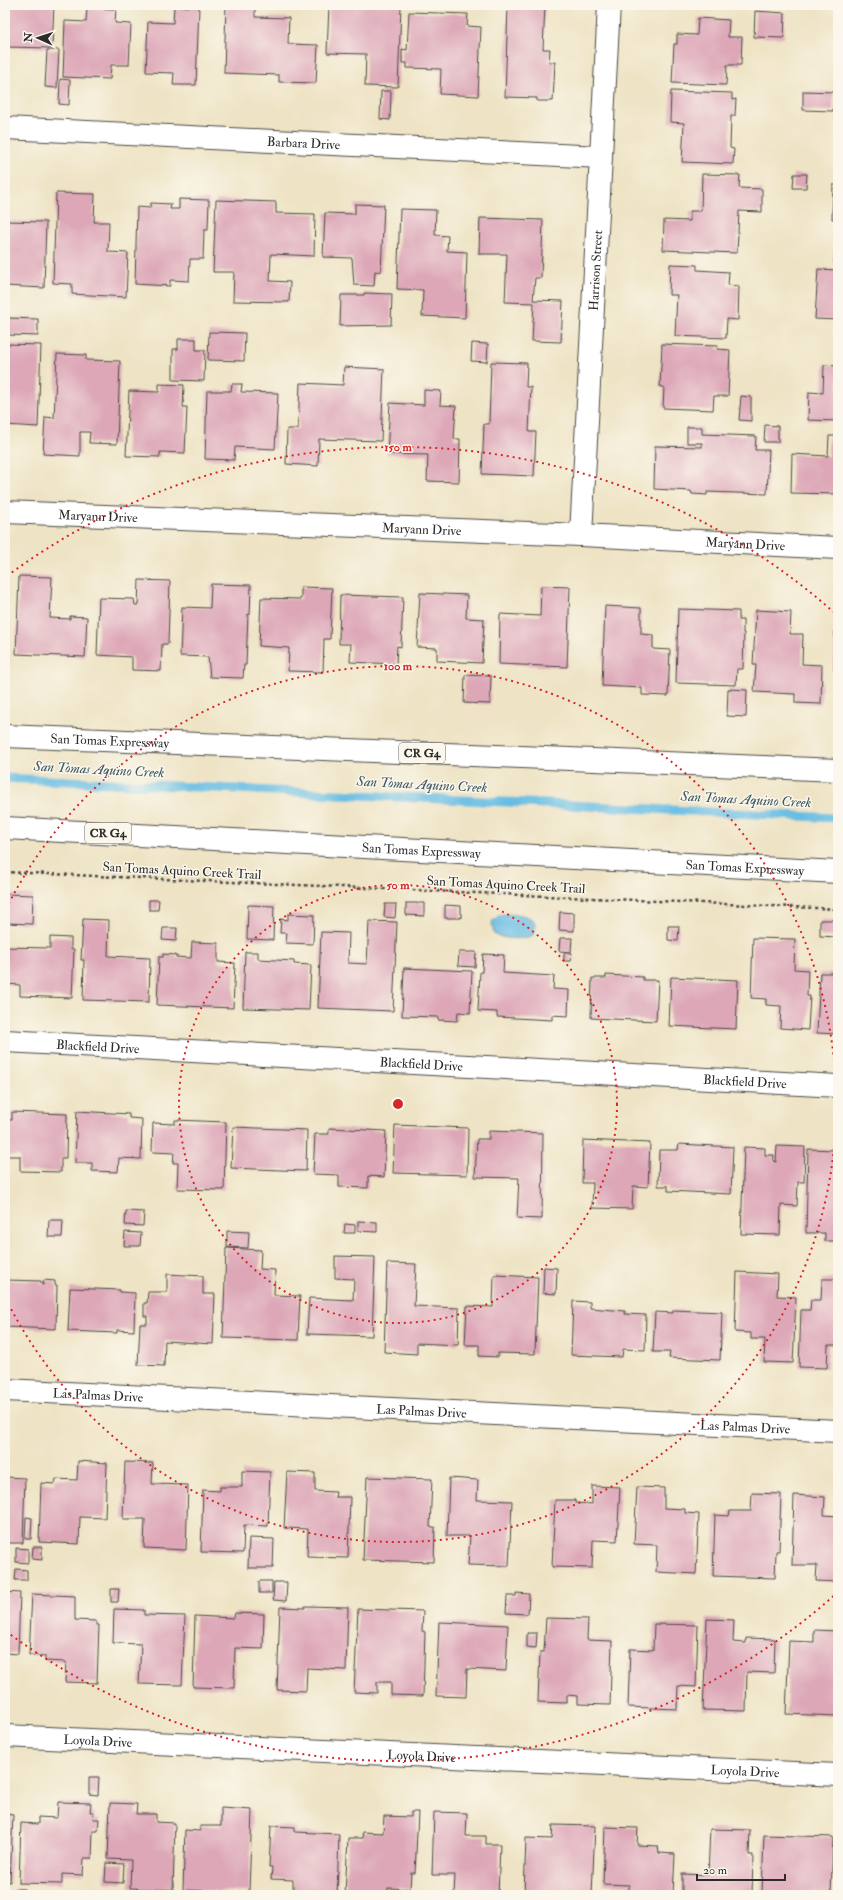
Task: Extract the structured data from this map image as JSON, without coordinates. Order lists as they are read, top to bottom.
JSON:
{
  "streets": {
    "main road": [
      "Barbara Drive",
      "Harrison Street",
      "Maryann Drive",
      "San Tomas Expressway",
      "CR G4",
      "Blackfield Drive",
      "Las Palmas Drive",
      "Loyola Drive"
    ],
    "path": ["San Tomas Aquino Creek Trail"]
  },
  "crossings": [
    ["Barbara Drive", "Harrison Street"],
    ["Harrison Street", "Maryann Drive"]
  ],
  "water": ["San Tomas Aquino Creek"],
  "scale_bar": "20 m",
  "north": "left",
  "rings": ["150 m", "100 m", "50 m"]
}
